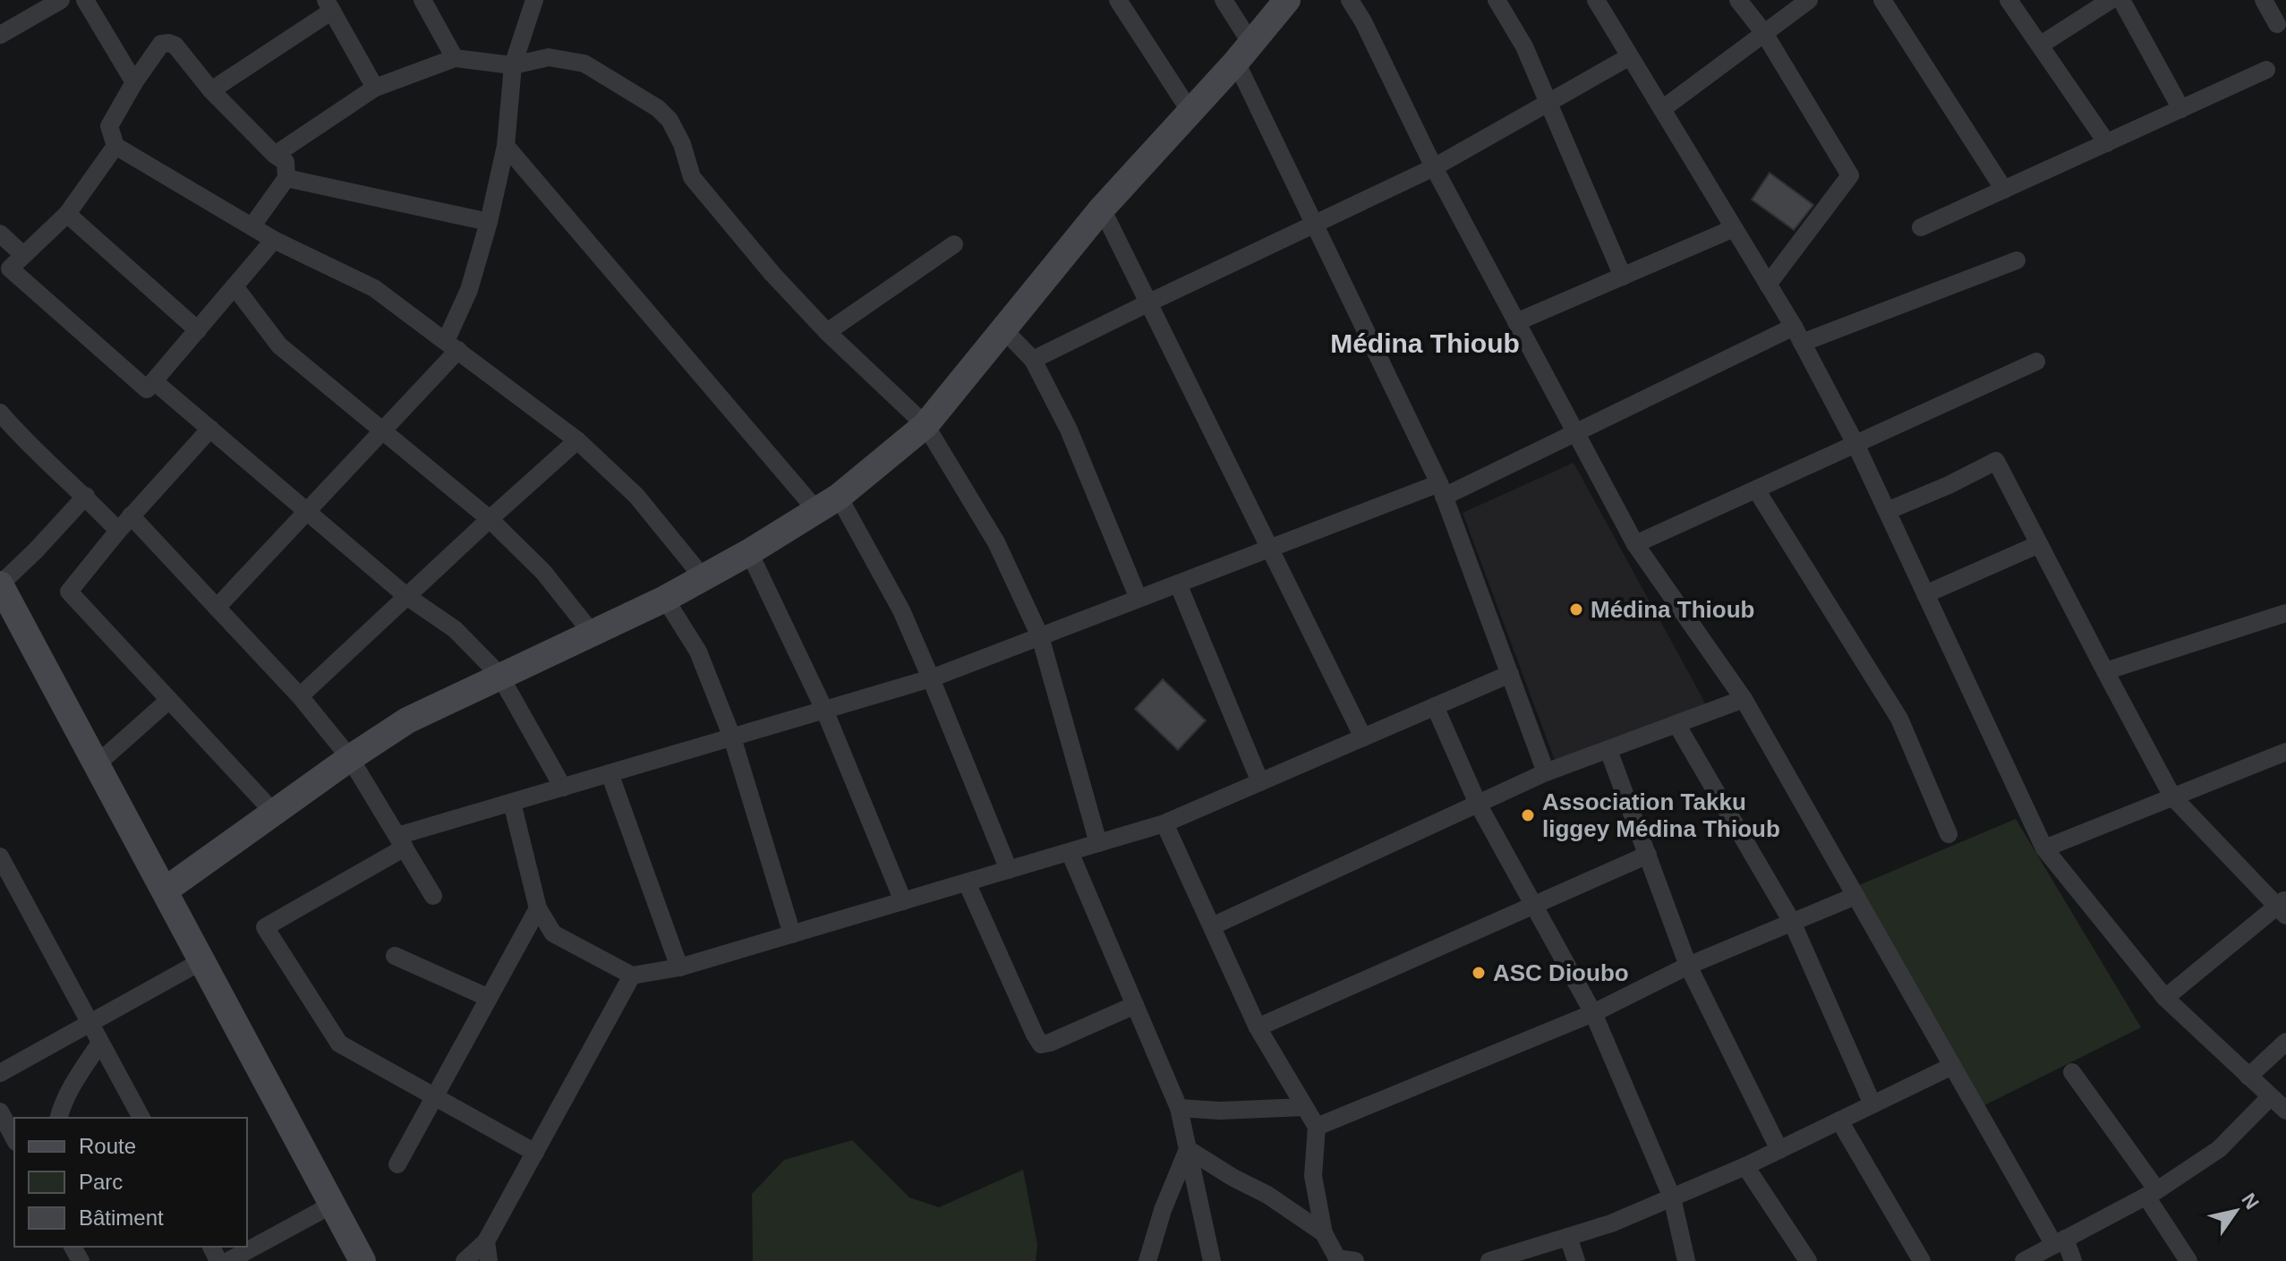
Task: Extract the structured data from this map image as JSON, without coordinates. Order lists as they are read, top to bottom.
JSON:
{
  "districts": ["Médina Thioub"],
  "places": ["Médina Thioub", "Association Takku liggey Médina Thioub", "ASC Dioubo"],
  "legend": ["Route", "Parc", "Bâtiment"],
  "north": "top right"
}
